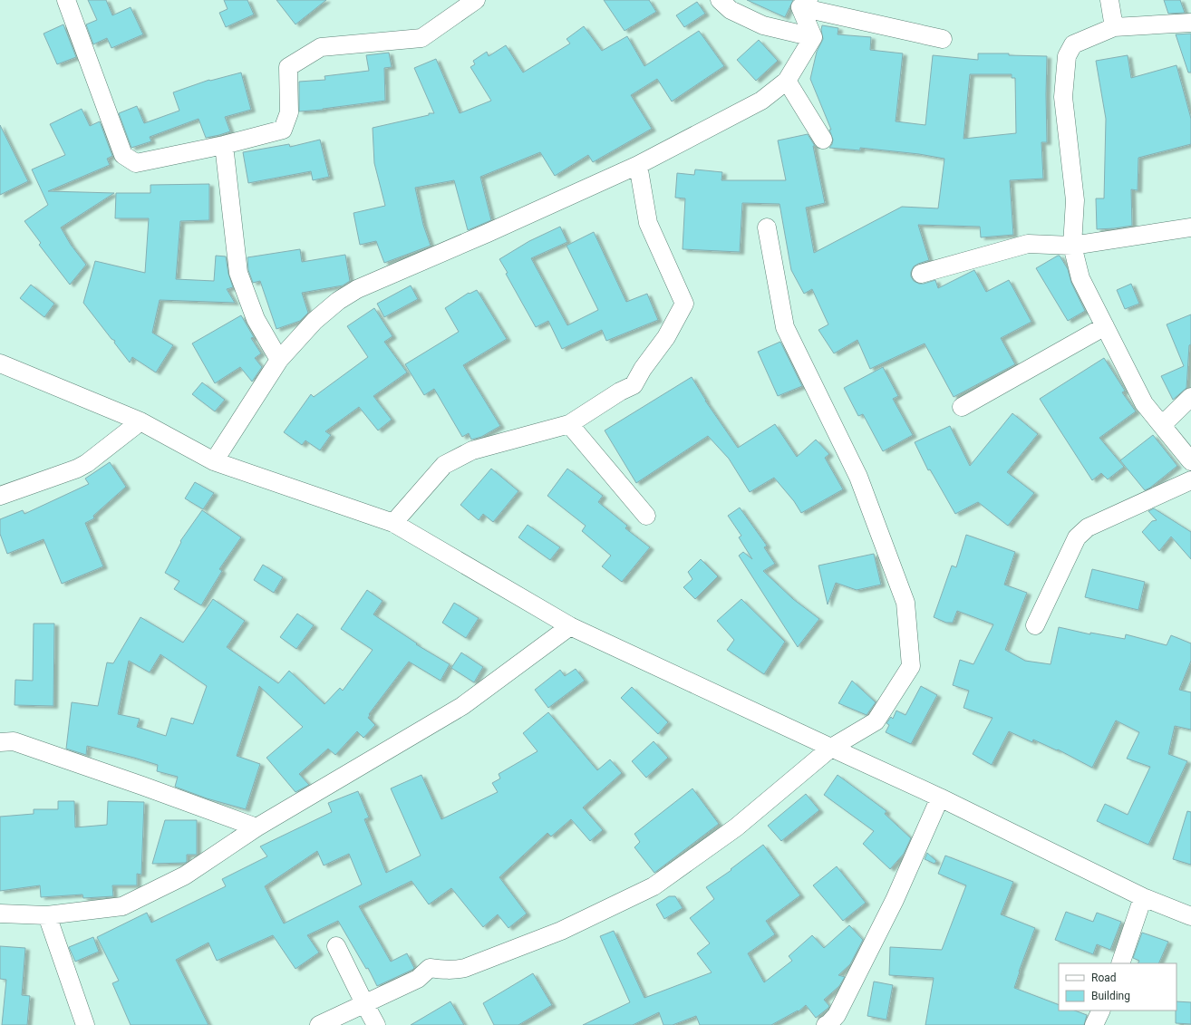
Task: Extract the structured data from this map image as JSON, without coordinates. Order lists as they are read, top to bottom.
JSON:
{
  "legend": ["Road", "Building"]
}
